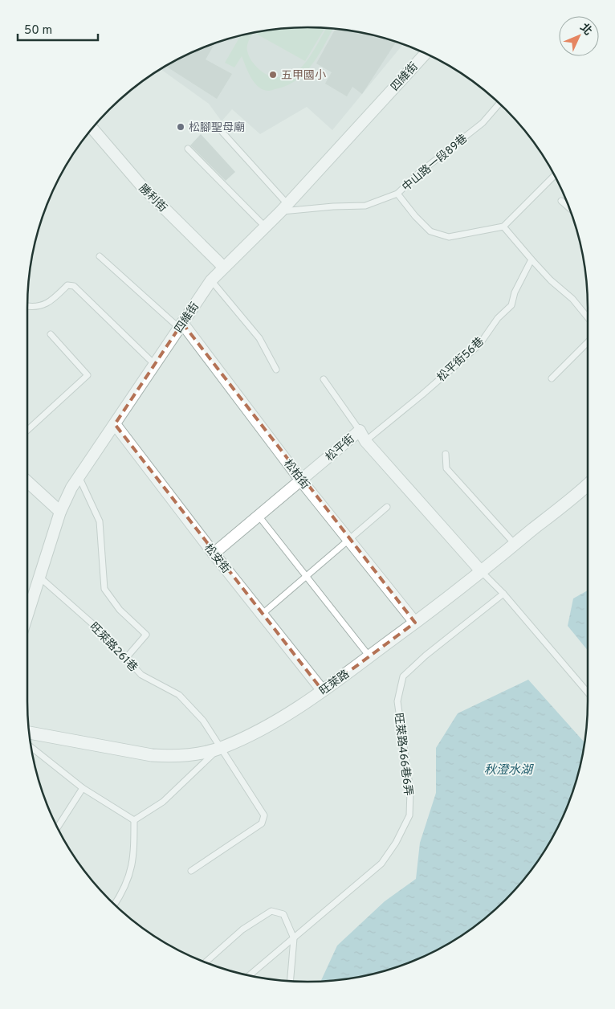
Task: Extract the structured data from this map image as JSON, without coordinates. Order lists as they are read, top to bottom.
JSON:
{
  "streets": {
    "street": [
      "四維街",
      "勝利街",
      "松平街",
      "松柏街",
      "松安街",
      "旺萊路"
    ],
    "lane": [
      "中山路一段89巷",
      "松平街56巷",
      "旺萊路261巷",
      "旺萊路466巷6弄"
    ]
  },
  "crossings": [
    ["四維街", "中山路一段89巷"],
    ["四維街", "勝利街"],
    ["四維街", "松柏街"],
    ["四維街", "松安街"],
    ["四維街", "旺萊路261巷"],
    ["松平街56巷", "松平街"],
    ["松平街", "松柏街"],
    ["松平街", "松安街"],
    ["松平街", "旺萊路"],
    ["松柏街", "旺萊路"],
    ["松安街", "旺萊路"],
    ["旺萊路261巷", "旺萊路"]
  ],
  "water": ["秋澄水湖"],
  "places": ["五甲國小", "松腳聖母廟"],
  "scale_bar": "50 m",
  "north": "top right"
}
